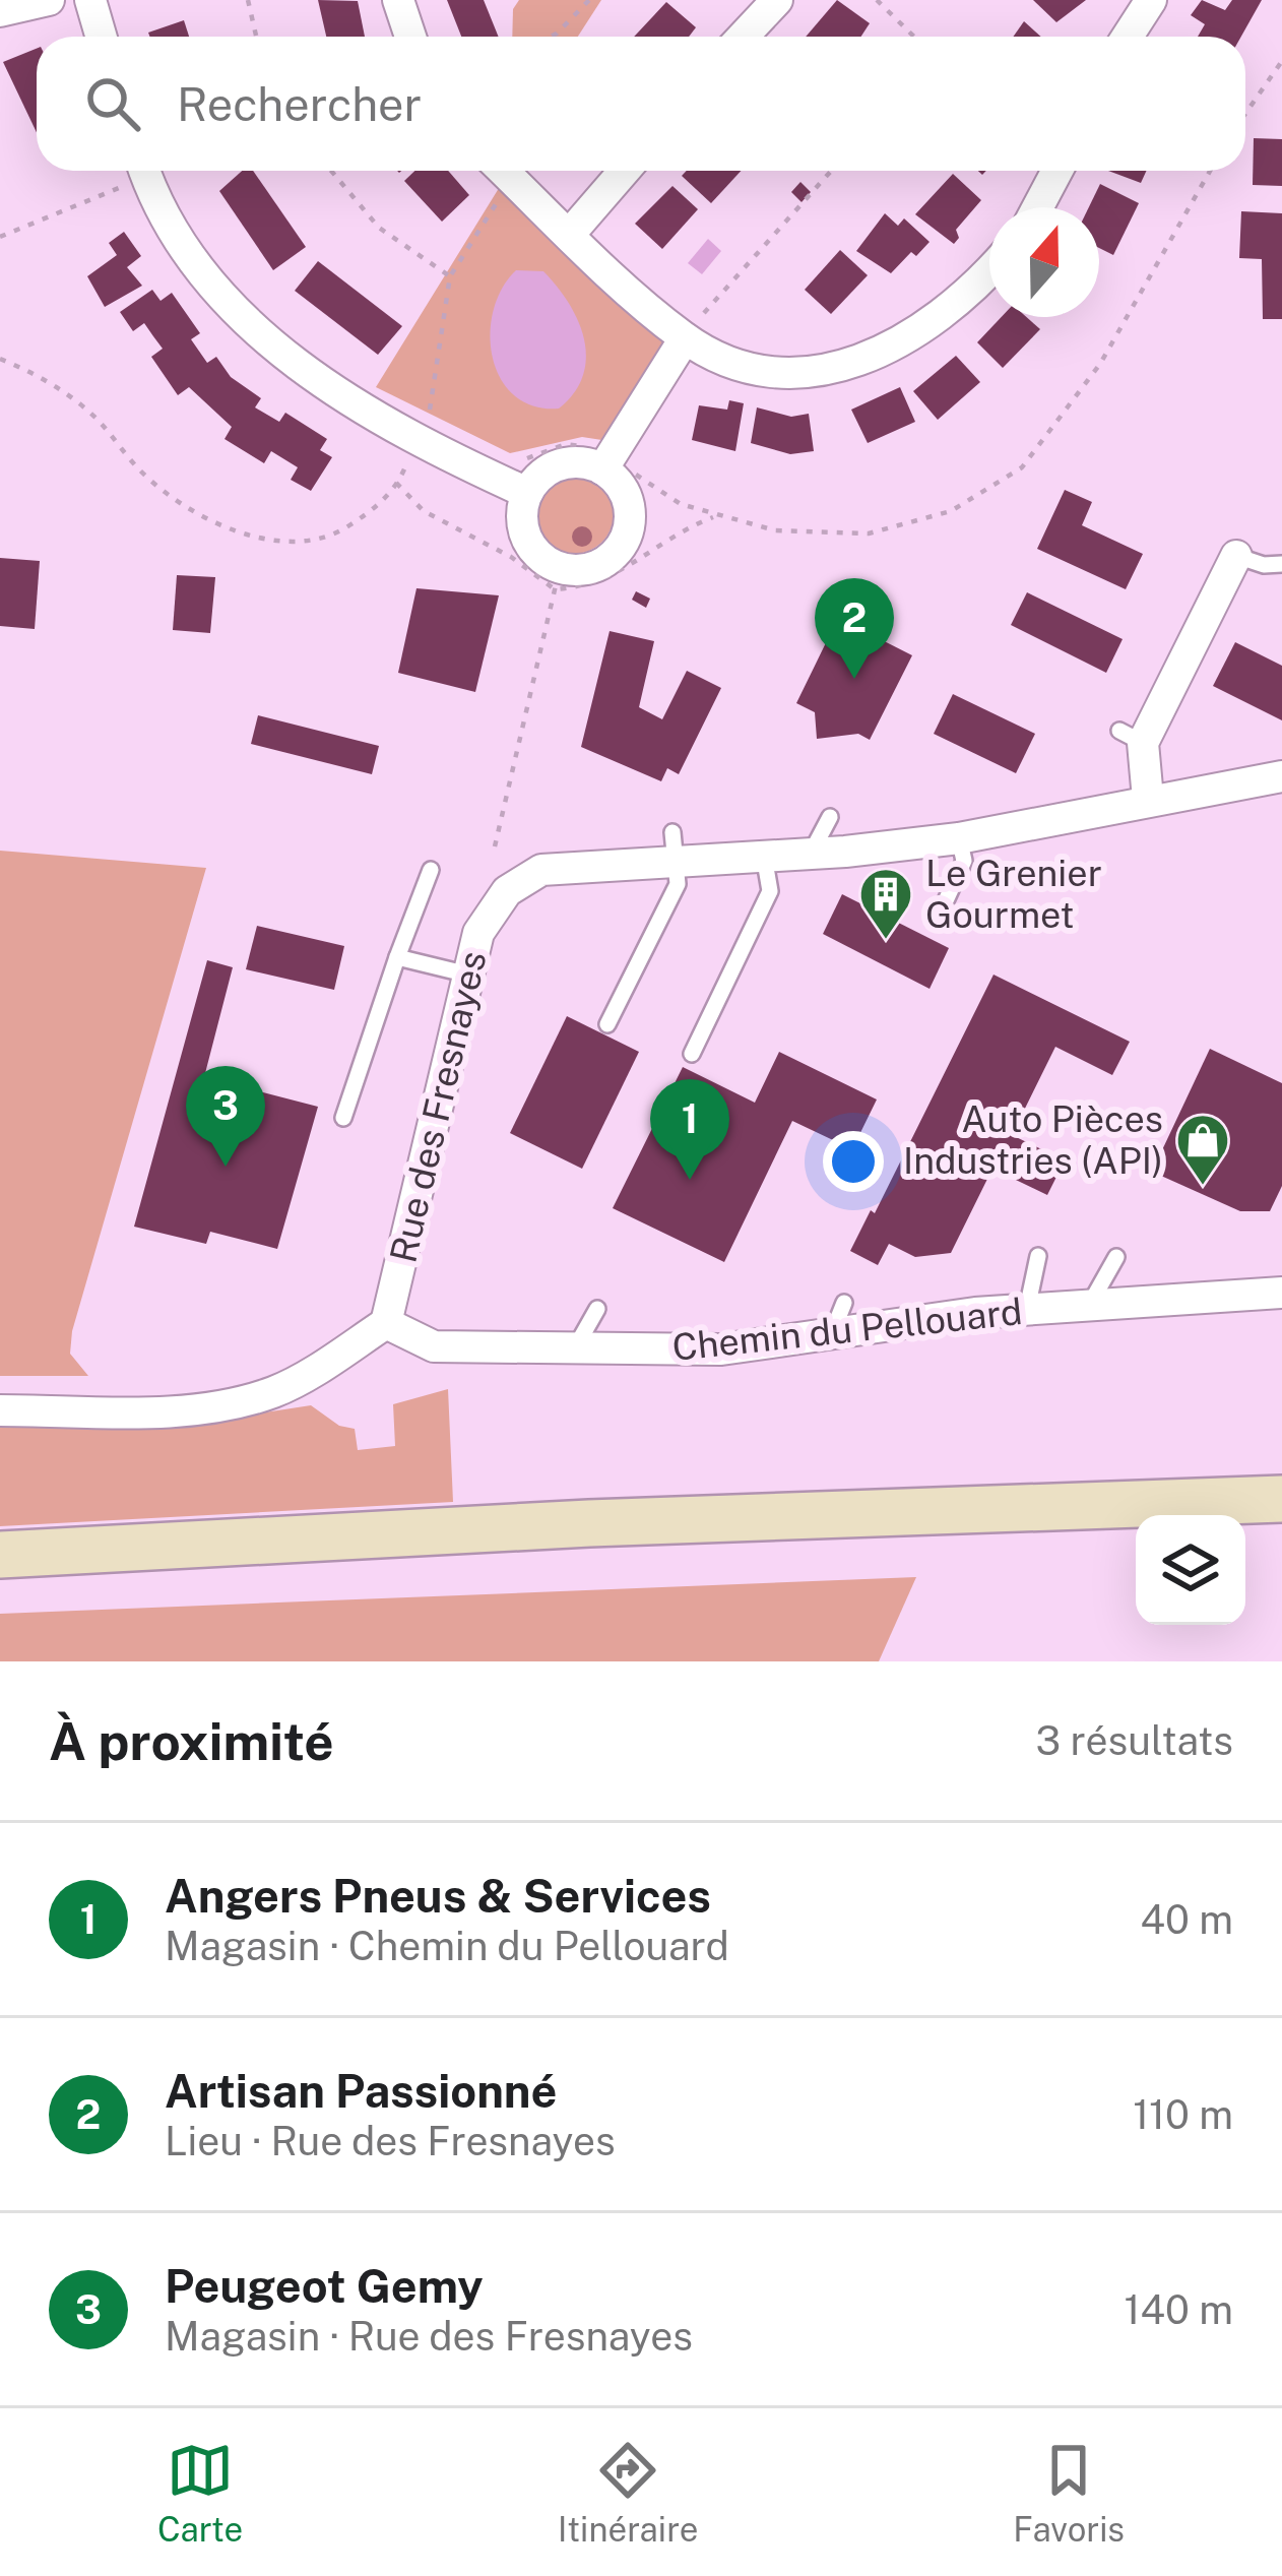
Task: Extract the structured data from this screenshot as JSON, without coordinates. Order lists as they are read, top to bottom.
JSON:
{
  "streets": {
    "street": ["Rue des Fresnayes", "Chemin du Pellouard"]
  },
  "crossings": [
    ["Rue des Fresnayes", "Chemin du Pellouard"]
  ],
  "places": {
    "building": ["Le Grenier Gourmet"],
    "shop": ["Auto Pièces Industries (API)"]
  },
  "north": "top",
  "page": {
    "search": "Rechercher",
    "pins": ["2", "3", "1"],
    "heading": ["À proximité", "3 résultats"],
    "list": [
      {
        "mark": "1",
        "name": "Angers Pneus & Services",
        "note": "Magasin · Chemin du Pellouard",
        "value": "40 m"
      },
      {
        "mark": "2",
        "name": "Artisan Passionné",
        "note": "Lieu · Rue des Fresnayes",
        "value": "110 m"
      },
      {
        "mark": "3",
        "name": "Peugeot Gemy",
        "note": "Magasin · Rue des Fresnayes",
        "value": "140 m"
      }
    ],
    "nav": ["Carte", "Itinéraire", "Favoris"]
  }
}
